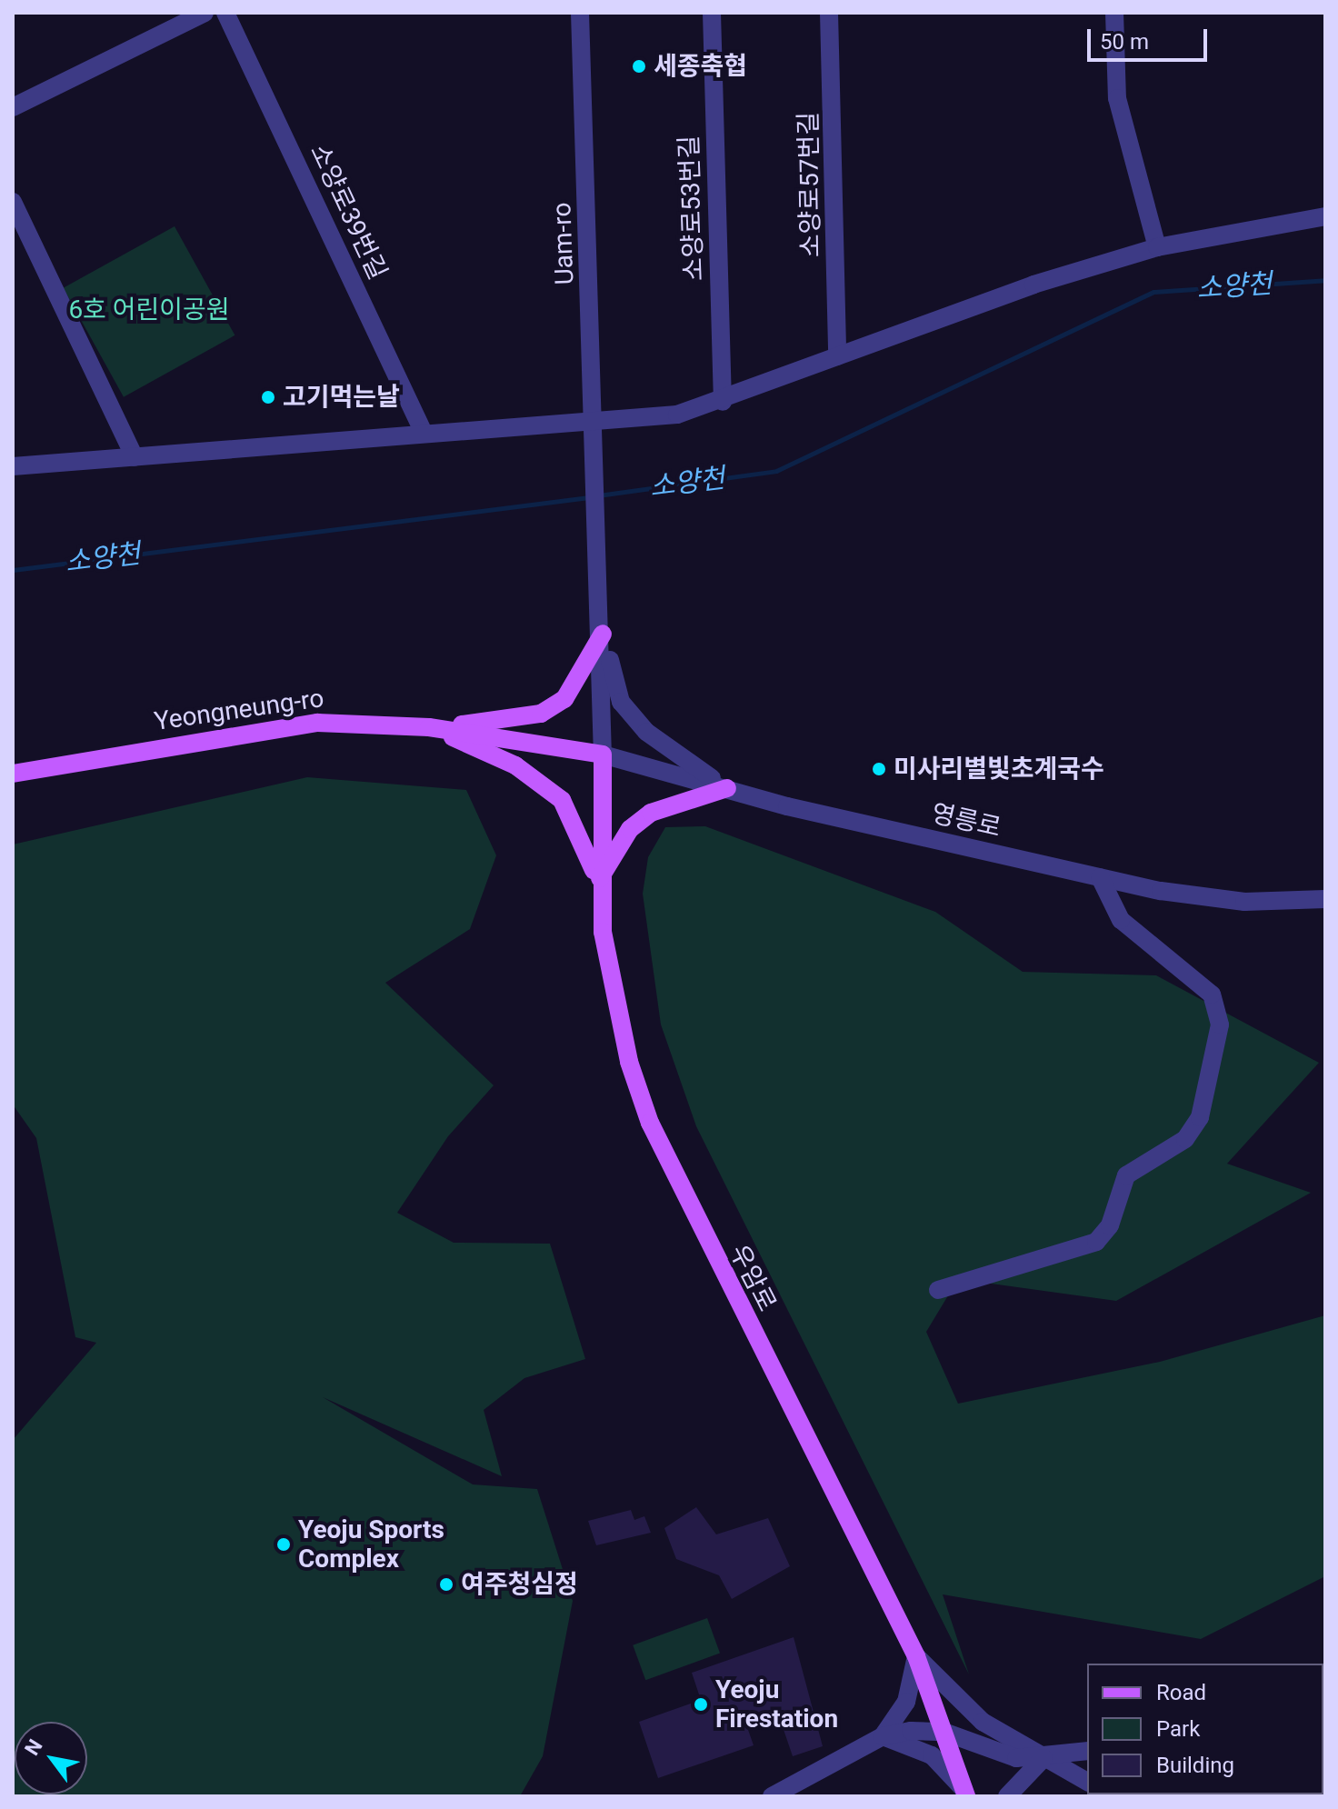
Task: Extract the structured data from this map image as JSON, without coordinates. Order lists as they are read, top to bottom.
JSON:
{
  "streets": {
    "main road": ["Yeongneung-ro", "우암로"],
    "street": [
      "소양로57번길",
      "소양로53번길",
      "소양로39번길",
      "Uam-ro",
      "영릉로"
    ]
  },
  "crossings": [
    ["Yeongneung-ro", "영릉로"],
    ["Yeongneung-ro", "우암로"],
    ["영릉로", "우암로"]
  ],
  "water": ["소양천"],
  "parks": ["6호 어린이공원"],
  "places": [
    "세종축협",
    "고기먹는날",
    "미사리별빛초계국수",
    "Yeoju Sports Complex",
    "여주청심정",
    "Yeoju Firestation"
  ],
  "legend": ["Road", "Park", "Building"],
  "scale_bar": "50 m",
  "north": "top left"
}
